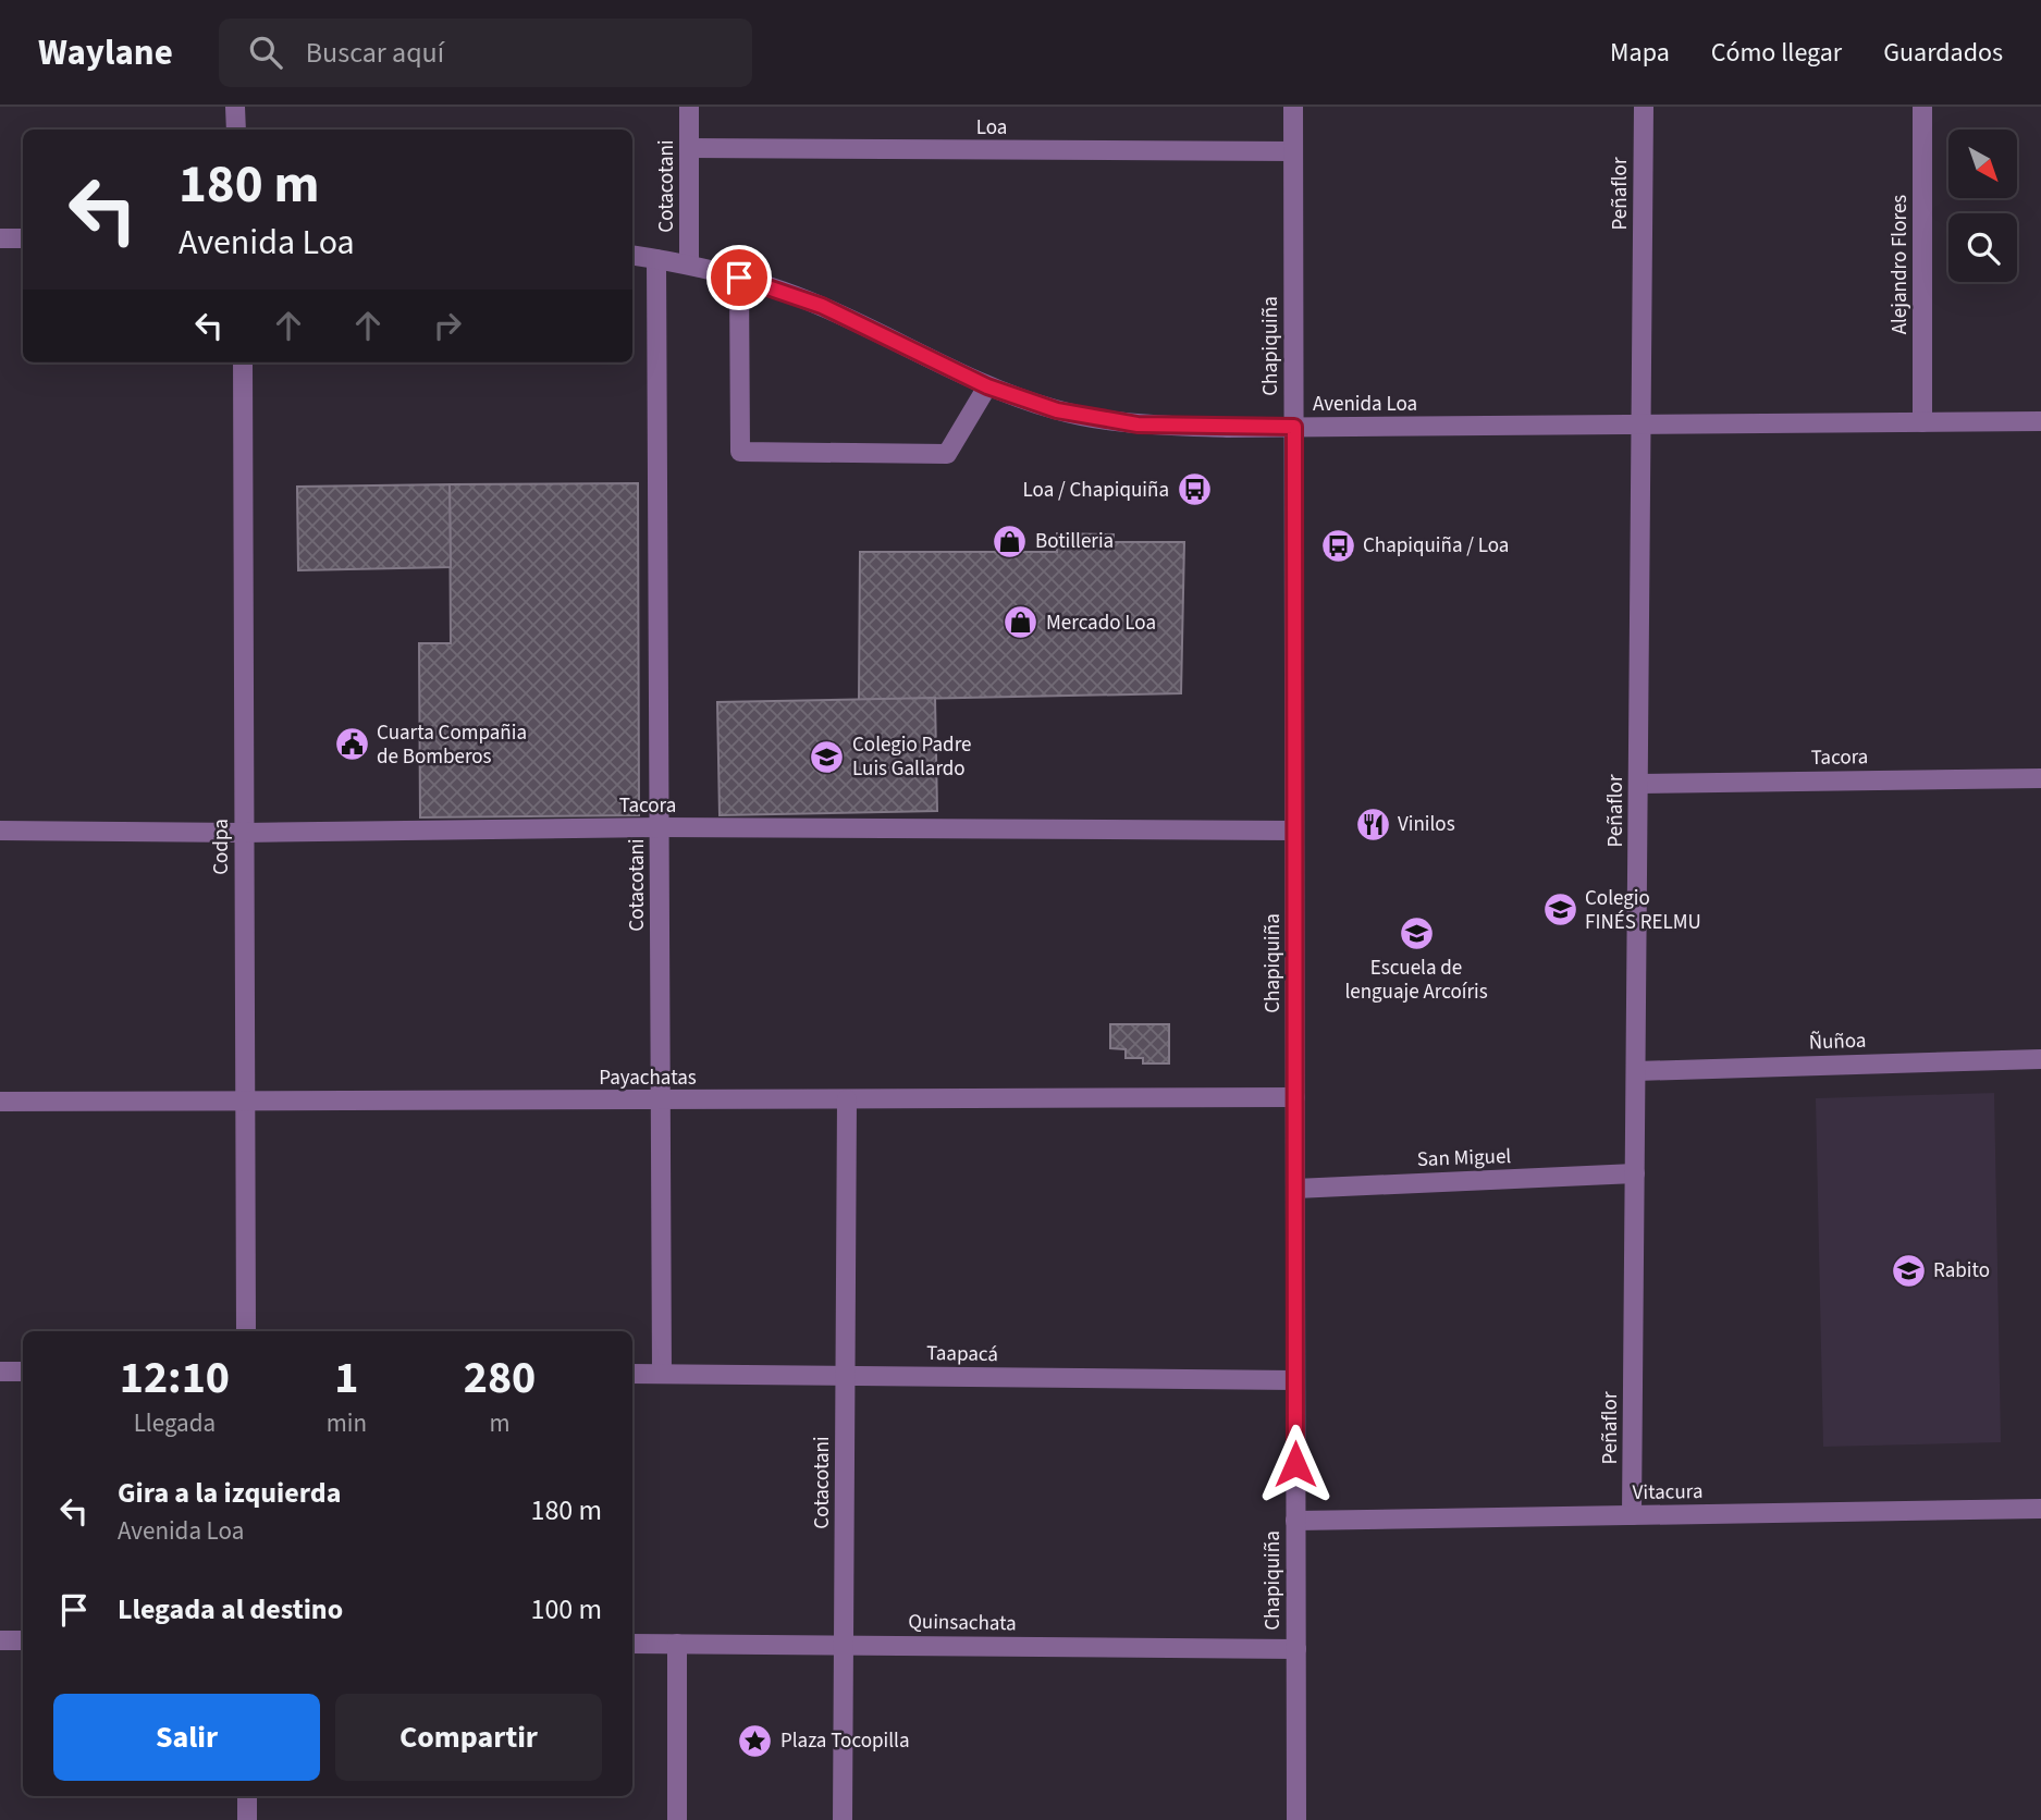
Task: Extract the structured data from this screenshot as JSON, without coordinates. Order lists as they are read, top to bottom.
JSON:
{
  "streets": {
    "street": [
      "Loa",
      "Cotacotani",
      "Peñaflor",
      "Alejandro Flores",
      "Chapiquiña",
      "Avenida Loa",
      "Tacora",
      "Codpa",
      "Ñuñoa",
      "Payachatas",
      "San Miguel",
      "Taapacá",
      "Vitacura",
      "Quinsachata"
    ]
  },
  "crossings": [
    ["Loa", "Cotacotani"],
    ["Loa", "Chapiquiña"],
    ["Cotacotani", "Avenida Loa"],
    ["Cotacotani", "Tacora"],
    ["Cotacotani", "Payachatas"],
    ["Cotacotani", "Taapacá"],
    ["Cotacotani", "Quinsachata"],
    ["Peñaflor", "Avenida Loa"],
    ["Peñaflor", "Tacora"],
    ["Peñaflor", "Ñuñoa"],
    ["Peñaflor", "San Miguel"],
    ["Peñaflor", "Vitacura"],
    ["Alejandro Flores", "Avenida Loa"],
    ["Chapiquiña", "Avenida Loa"],
    ["Chapiquiña", "Tacora"],
    ["Chapiquiña", "Payachatas"],
    ["Chapiquiña", "San Miguel"],
    ["Chapiquiña", "Taapacá"],
    ["Chapiquiña", "Vitacura"],
    ["Chapiquiña", "Quinsachata"],
    ["Tacora", "Codpa"],
    ["Codpa", "Payachatas"]
  ],
  "places": {
    "bus stop": ["Loa / Chapiquiña", "Chapiquiña / Loa"],
    "shop": ["Botilleria", "Mercado Loa"],
    "public building": ["Cuarta Compañia de Bomberos"],
    "school or university": [
      "Colegio Padre Luis Gallardo",
      "Colegio FINÉS RELMU",
      "Escuela de lenguaje Arcoíris",
      "Rabito"
    ],
    "restaurant": ["Vinilos"],
    "place": ["Plaza Tocopilla"]
  },
  "north": "bottom right",
  "page": {
    "header": "Waylane",
    "search": "Buscar aquí",
    "nav": ["Mapa", "Cómo llegar", "Guardados"],
    "turn": ["180 m", "Avenida Loa"],
    "eta": [
      "12:10",
      "Llegada",
      "1",
      "min",
      "280",
      "m"
    ],
    "list": [
      {
        "name": "Gira a la izquierda",
        "note": "Avenida Loa",
        "value": "180 m"
      },
      {
        "name": "Llegada al destino",
        "value": "100 m"
      }
    ],
    "buttons": ["Salir", "Compartir"]
  }
}
